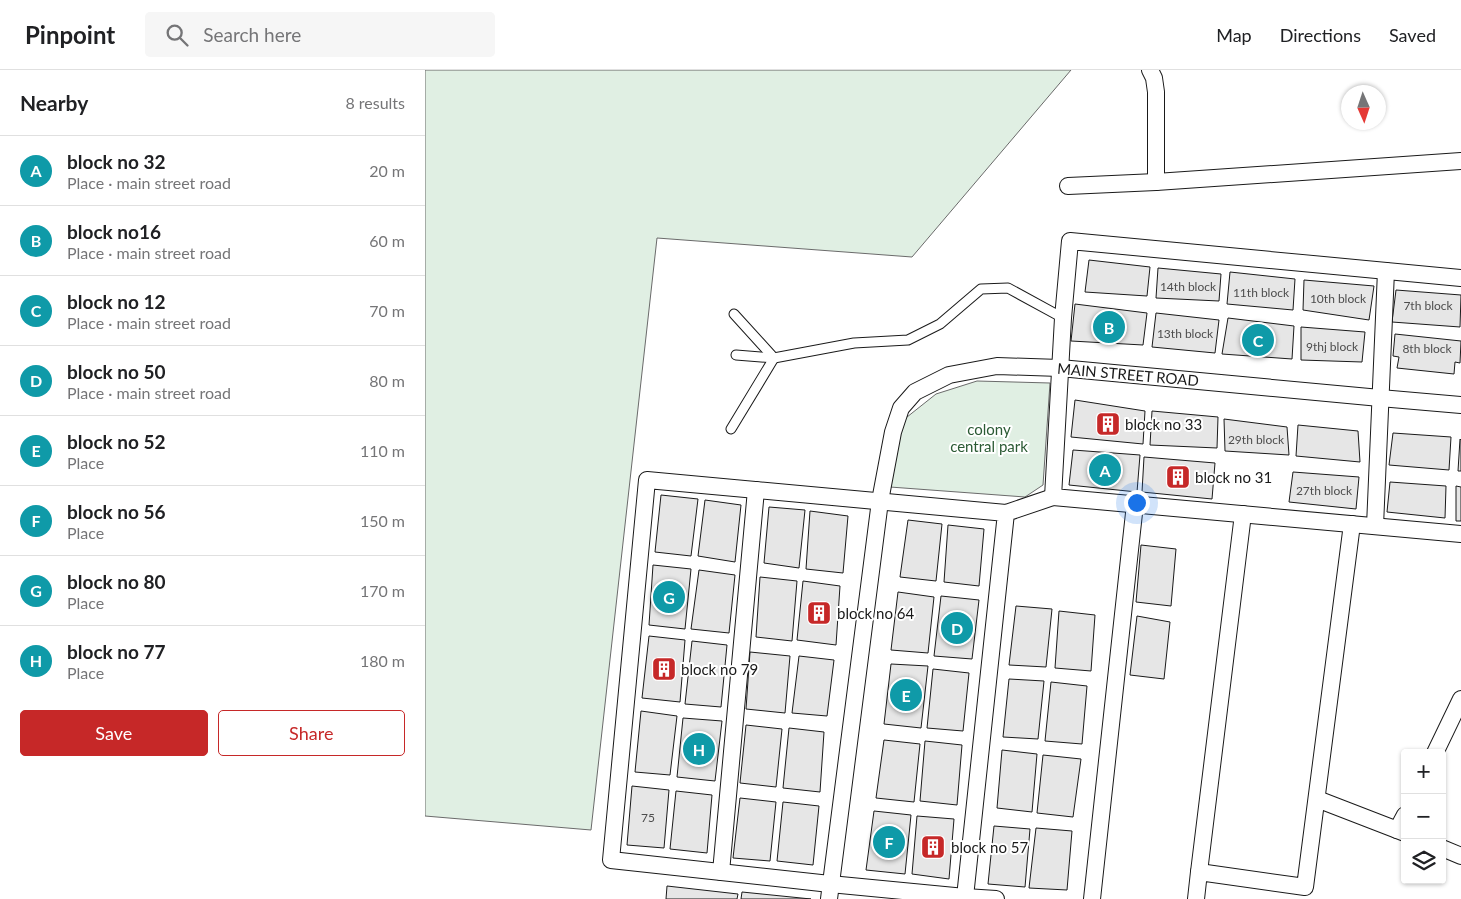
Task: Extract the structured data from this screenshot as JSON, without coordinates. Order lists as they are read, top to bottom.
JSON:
{
  "streets": {
    "street": ["MAIN STREET ROAD"]
  },
  "parks": ["colony central park"],
  "places": {
    "building": [
      "block no 33",
      "block no 31",
      "block no 64",
      "block no 79",
      "block no 57"
    ]
  },
  "house_numbers": [
    "14th block",
    "11th block",
    "10th block",
    "7th block",
    "13th block",
    "9thj block",
    "8th block",
    "29th block",
    "27th block",
    "75"
  ],
  "north": "bottom",
  "page": {
    "header": "Pinpoint",
    "search": "Search here",
    "nav": ["Map", "Directions", "Saved"],
    "heading": ["Nearby", "8 results"],
    "list": [
      {
        "mark": "A",
        "name": "block no 32",
        "note": "Place · main street road",
        "value": "20 m"
      },
      {
        "mark": "B",
        "name": "block no16",
        "note": "Place · main street road",
        "value": "60 m"
      },
      {
        "mark": "C",
        "name": "block no 12",
        "note": "Place · main street road",
        "value": "70 m"
      },
      {
        "mark": "D",
        "name": "block no 50",
        "note": "Place · main street road",
        "value": "80 m"
      },
      {
        "mark": "E",
        "name": "block no 52",
        "note": "Place",
        "value": "110 m"
      },
      {
        "mark": "F",
        "name": "block no 56",
        "note": "Place",
        "value": "150 m"
      },
      {
        "mark": "G",
        "name": "block no 80",
        "note": "Place",
        "value": "170 m"
      },
      {
        "mark": "H",
        "name": "block no 77",
        "note": "Place",
        "value": "180 m"
      }
    ],
    "pins": [
      "B",
      "C",
      "A",
      "G",
      "D",
      "E",
      "H",
      "F"
    ],
    "buttons": ["Save", "Share"],
    "map_buttons": ["+", "−"]
  }
}
